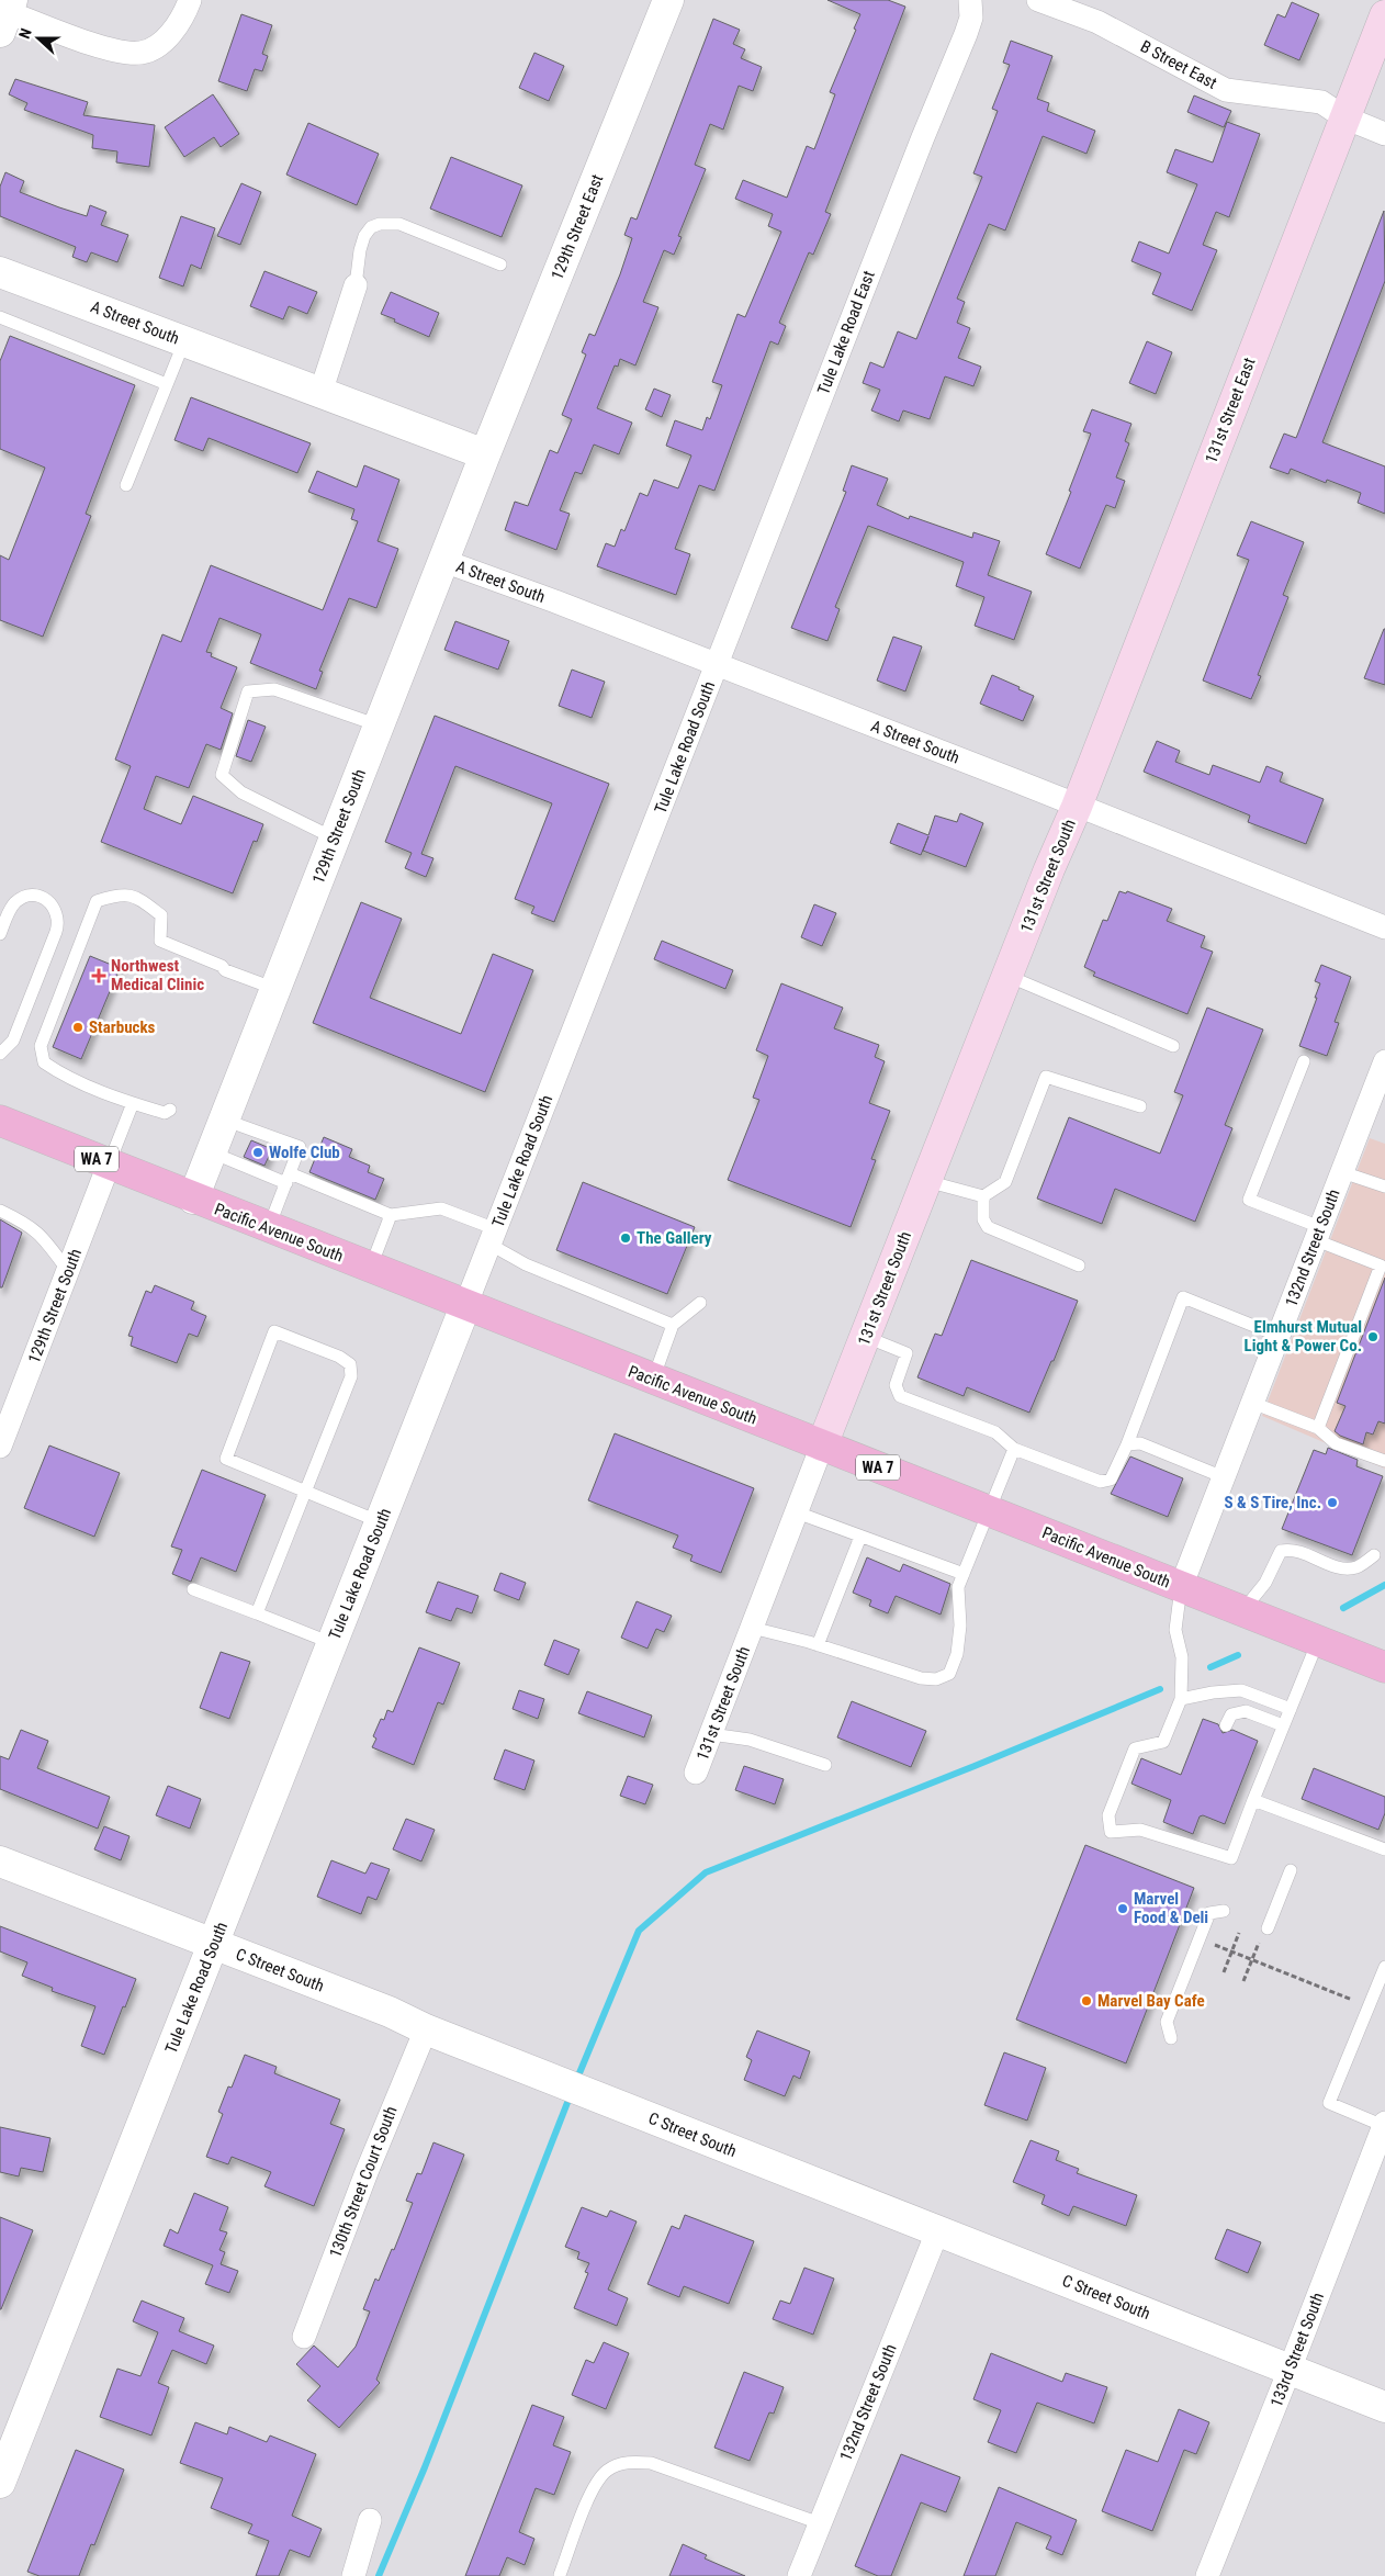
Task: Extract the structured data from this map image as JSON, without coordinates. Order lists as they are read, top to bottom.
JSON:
{
  "streets": {
    "main road": [
      "131st Street East",
      "131st Street South",
      "WA 7",
      "Pacific Avenue South"
    ],
    "street": [
      "B Street East",
      "129th Street East",
      "A Street South",
      "Tule Lake Road East",
      "Tule Lake Road South",
      "129th Street South",
      "132nd Street South",
      "C Street South",
      "130th Street Court South",
      "133rd Street South"
    ]
  },
  "crossings": [
    ["B Street East", "131st Street East"],
    ["129th Street East", "A Street South"],
    ["129th Street East", "129th Street South"],
    ["A Street South", "Tule Lake Road East"],
    ["A Street South", "131st Street East"],
    ["A Street South", "Tule Lake Road South"],
    ["A Street South", "129th Street South"],
    ["A Street South", "131st Street South"],
    ["Tule Lake Road East", "Tule Lake Road South"],
    ["131st Street East", "131st Street South"],
    ["Tule Lake Road South", "Pacific Avenue South"],
    ["Tule Lake Road South", "C Street South"],
    ["129th Street South", "Pacific Avenue South"],
    ["131st Street South", "Pacific Avenue South"],
    ["Pacific Avenue South", "132nd Street South"],
    ["132nd Street South", "C Street South"],
    ["C Street South", "130th Street Court South"],
    ["C Street South", "133rd Street South"]
  ],
  "places": {
    "health": ["Northwest Medical Clinic"],
    "other": [
      "Starbucks",
      "Wolfe Club",
      "The Gallery",
      "Elmhurst Mutual Light & Power Co.",
      "S & S Tire, Inc.",
      "Marvel Food & Deli",
      "Marvel Bay Cafe"
    ]
  },
  "north": "left"
}
